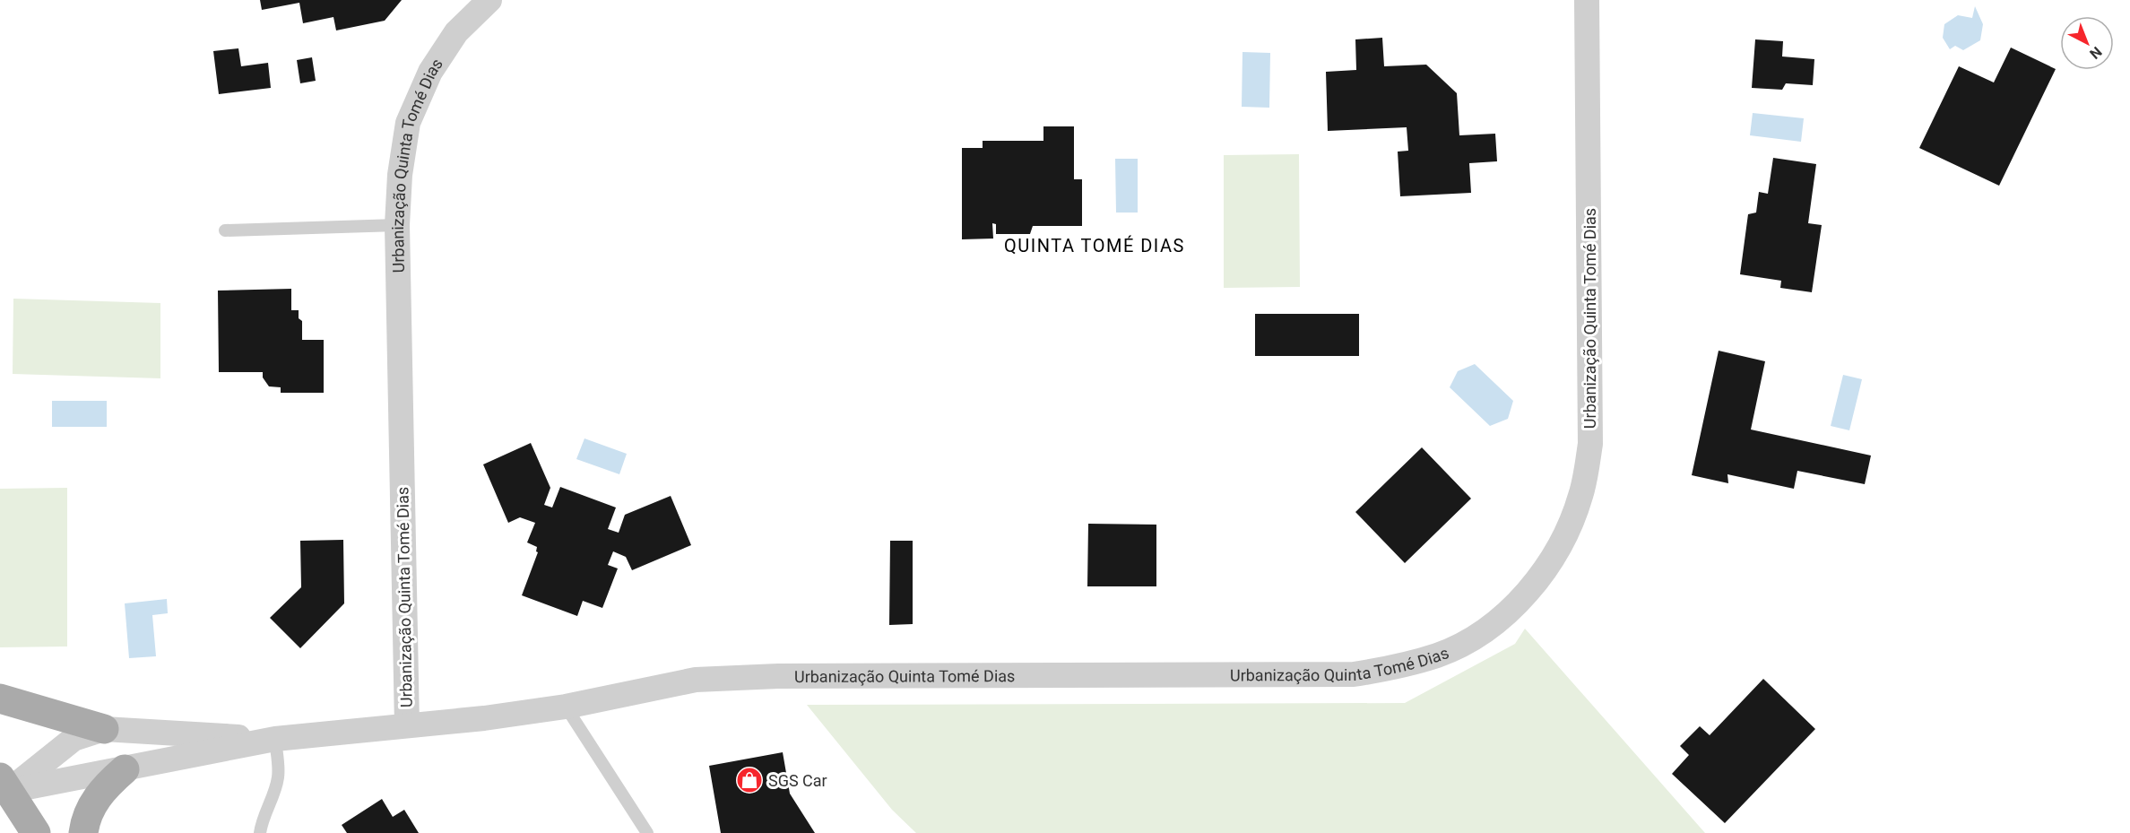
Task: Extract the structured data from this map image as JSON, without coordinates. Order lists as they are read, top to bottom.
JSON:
{
  "streets": {
    "street": ["Urbanização Quinta Tomé Dias"]
  },
  "districts": ["QUINTA TOMÉ DIAS"],
  "places": {
    "shop": ["SGS Car"]
  },
  "north": "bottom right"
}
